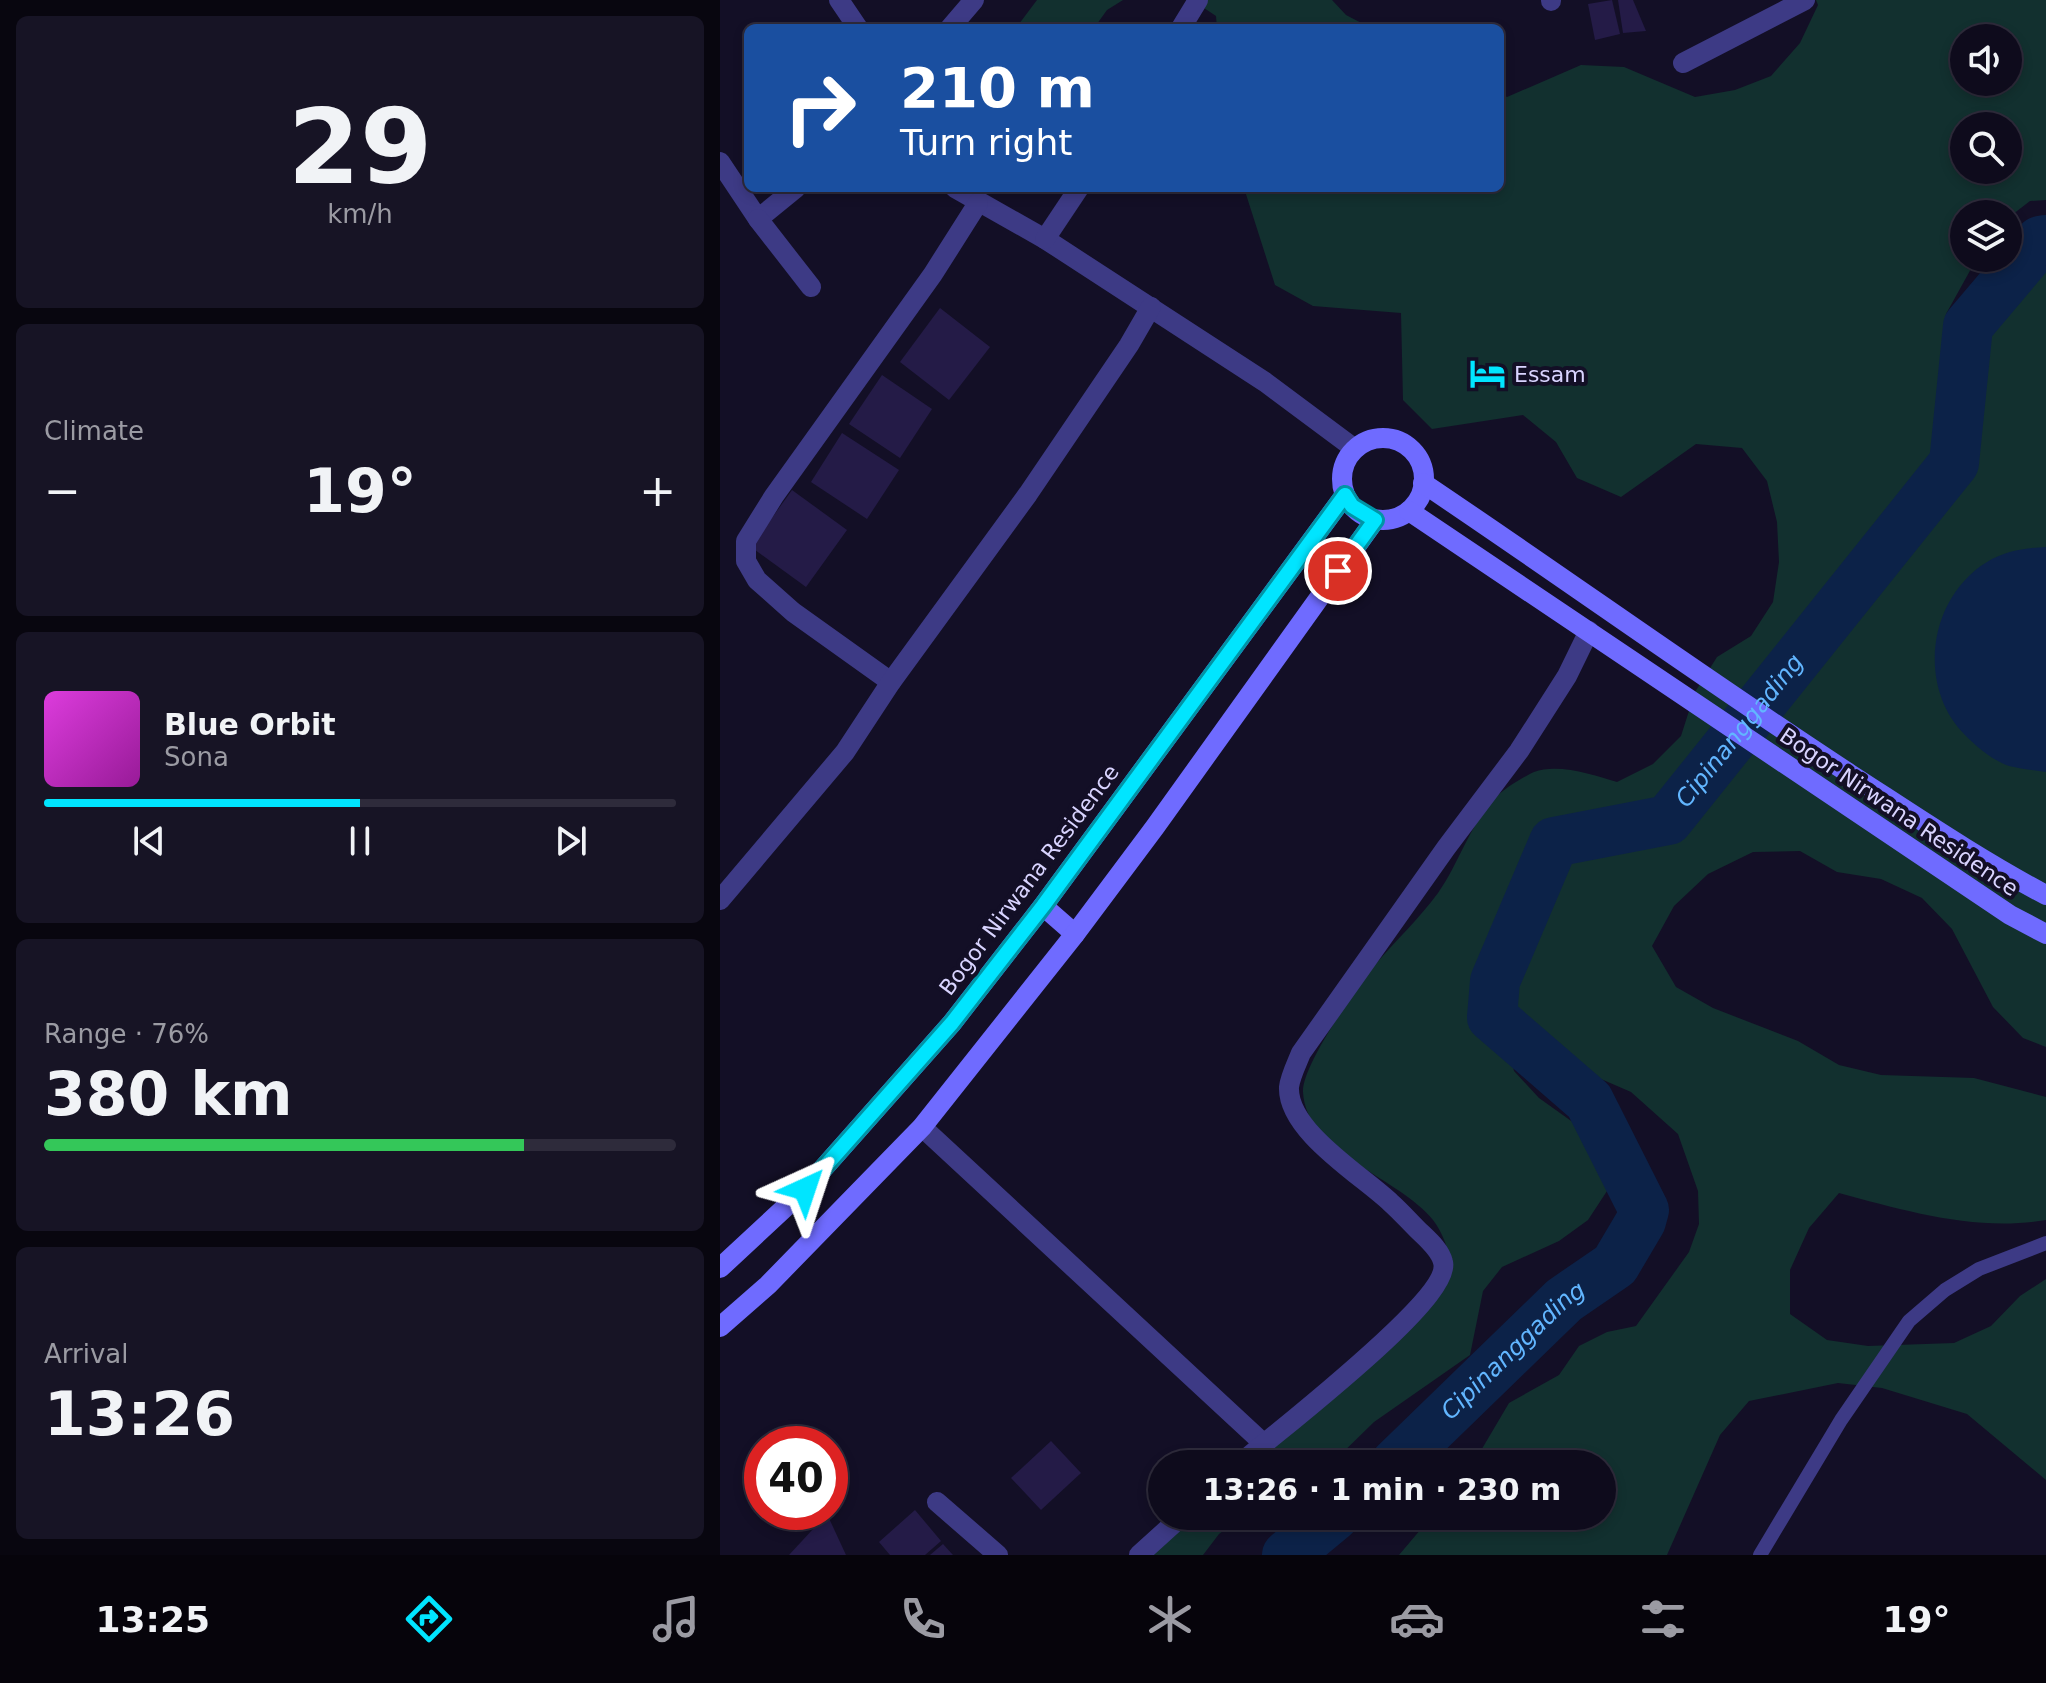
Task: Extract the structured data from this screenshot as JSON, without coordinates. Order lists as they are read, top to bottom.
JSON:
{
  "streets": {
    "street": ["Bogor Nirwana Residence"]
  },
  "water": ["Cipinanggading"],
  "places": {
    "hotel": ["Essam"]
  },
  "page": {
    "tile": [
      ["29", "km/h"],
      "Climate",
      ["Range · 76%", "380 km"],
      ["Arrival", "13:26"]
    ],
    "turn": ["210 m", "Turn right"],
    "heat": ["−", "19°", "+"],
    "song": ["Blue Orbit", "Sona"],
    "limit": "40",
    "trip": "13:26 · 1 min · 230 m",
    "tabs": ["13:25", "19°"]
  }
}
